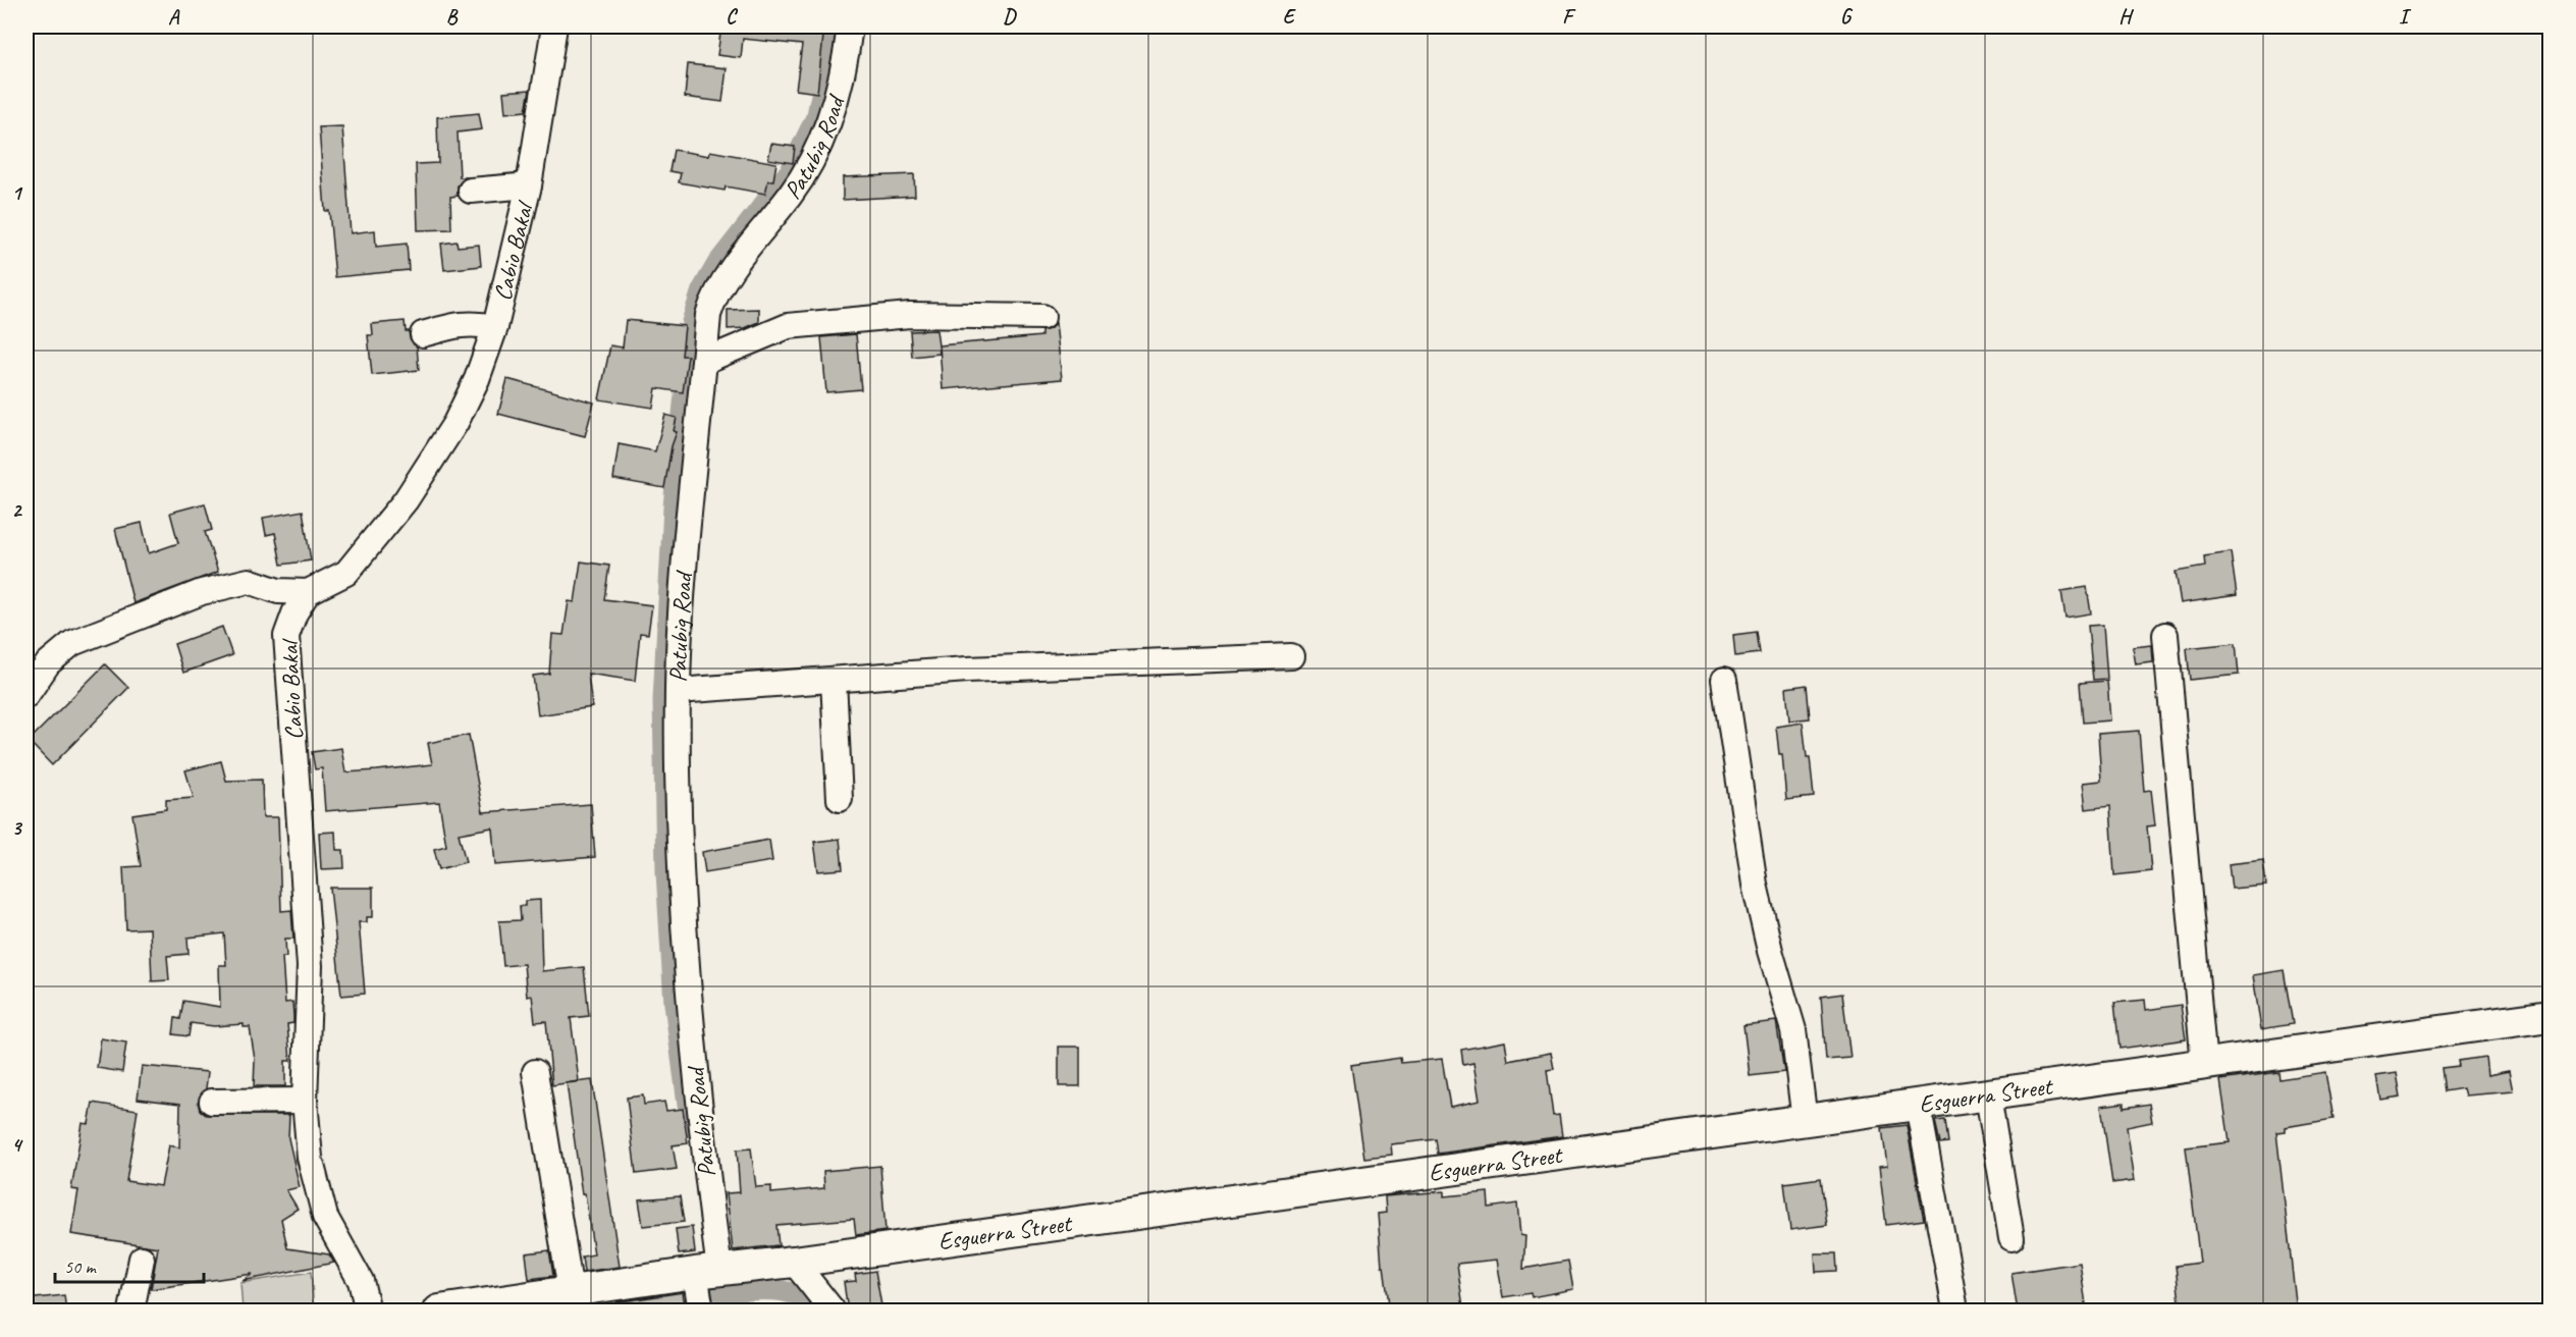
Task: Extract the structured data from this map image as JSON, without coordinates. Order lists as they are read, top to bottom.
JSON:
{
  "streets": {
    "main road": ["Esguerra Street"],
    "street": ["Patubig Road", "Cabio Bakal"]
  },
  "crossings": [
    ["Patubig Road", "Esguerra Street"]
  ],
  "scale_bar": "50 m",
  "grid": {
    "columns": [
      "A",
      "B",
      "C",
      "D",
      "E",
      "F",
      "G",
      "H",
      "I"
    ],
    "rows": [
      "1",
      "2",
      "3",
      "4"
    ]
  }
}
